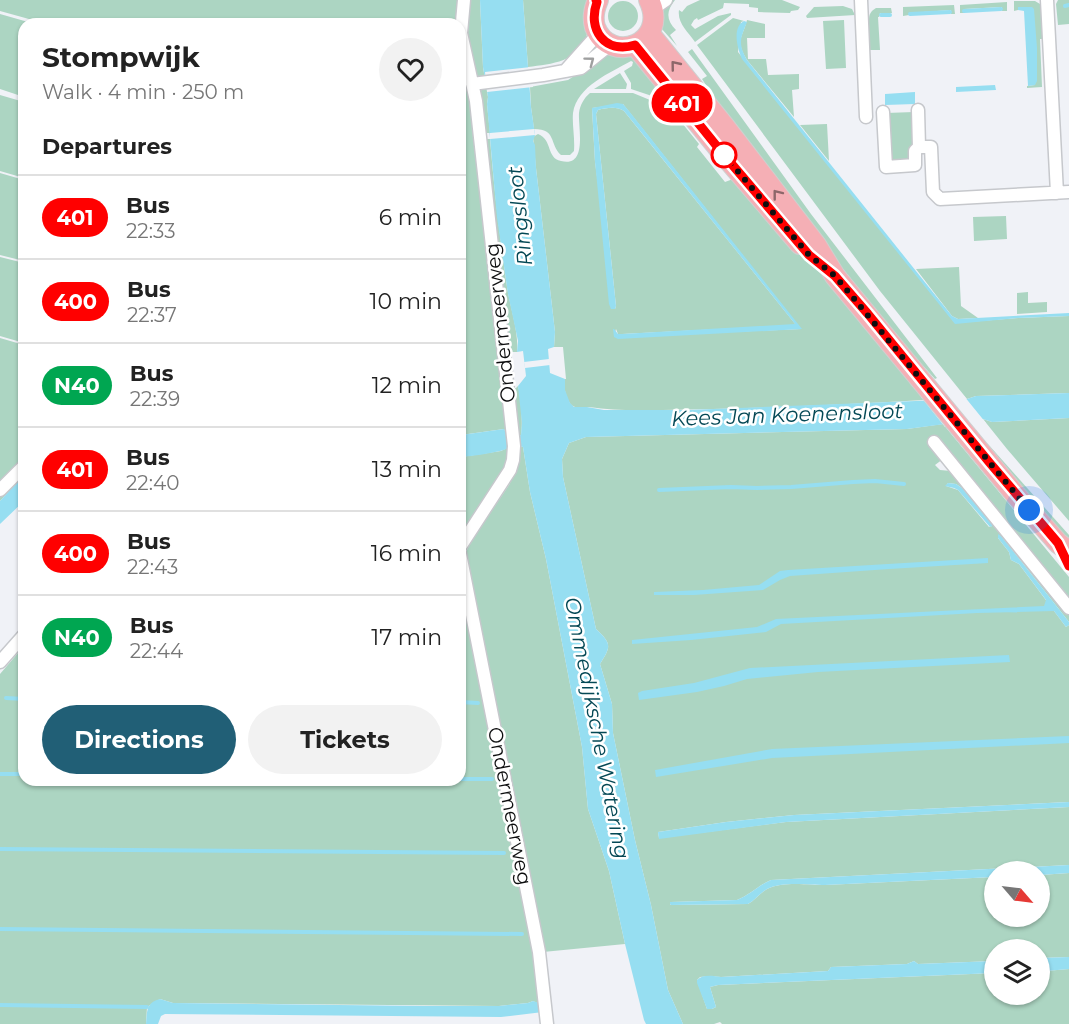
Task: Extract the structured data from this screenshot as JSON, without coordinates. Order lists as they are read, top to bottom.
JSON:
{
  "streets": {
    "street": ["Ondermeerweg"]
  },
  "water": ["Ringsloot", "Kees Jan Koenensloot", "Ommedijksche Watering"],
  "lines": ["bus line 401"],
  "north": "bottom right",
  "page": {
    "on_map": "401",
    "heading": [
      ["Stompwijk", "Walk · 4 min · 250 m"],
      "Departures"
    ],
    "list": [
      {
        "mark": "401",
        "name": "Bus",
        "note": "22:33",
        "value": "6 min"
      },
      {
        "mark": "400",
        "name": "Bus",
        "note": "22:37",
        "value": "10 min"
      },
      {
        "mark": "N40",
        "name": "Bus",
        "note": "22:39",
        "value": "12 min"
      },
      {
        "mark": "401",
        "name": "Bus",
        "note": "22:40",
        "value": "13 min"
      },
      {
        "mark": "400",
        "name": "Bus",
        "note": "22:43",
        "value": "16 min"
      },
      {
        "mark": "N40",
        "name": "Bus",
        "note": "22:44",
        "value": "17 min"
      }
    ],
    "buttons": ["Directions", "Tickets"]
  }
}
